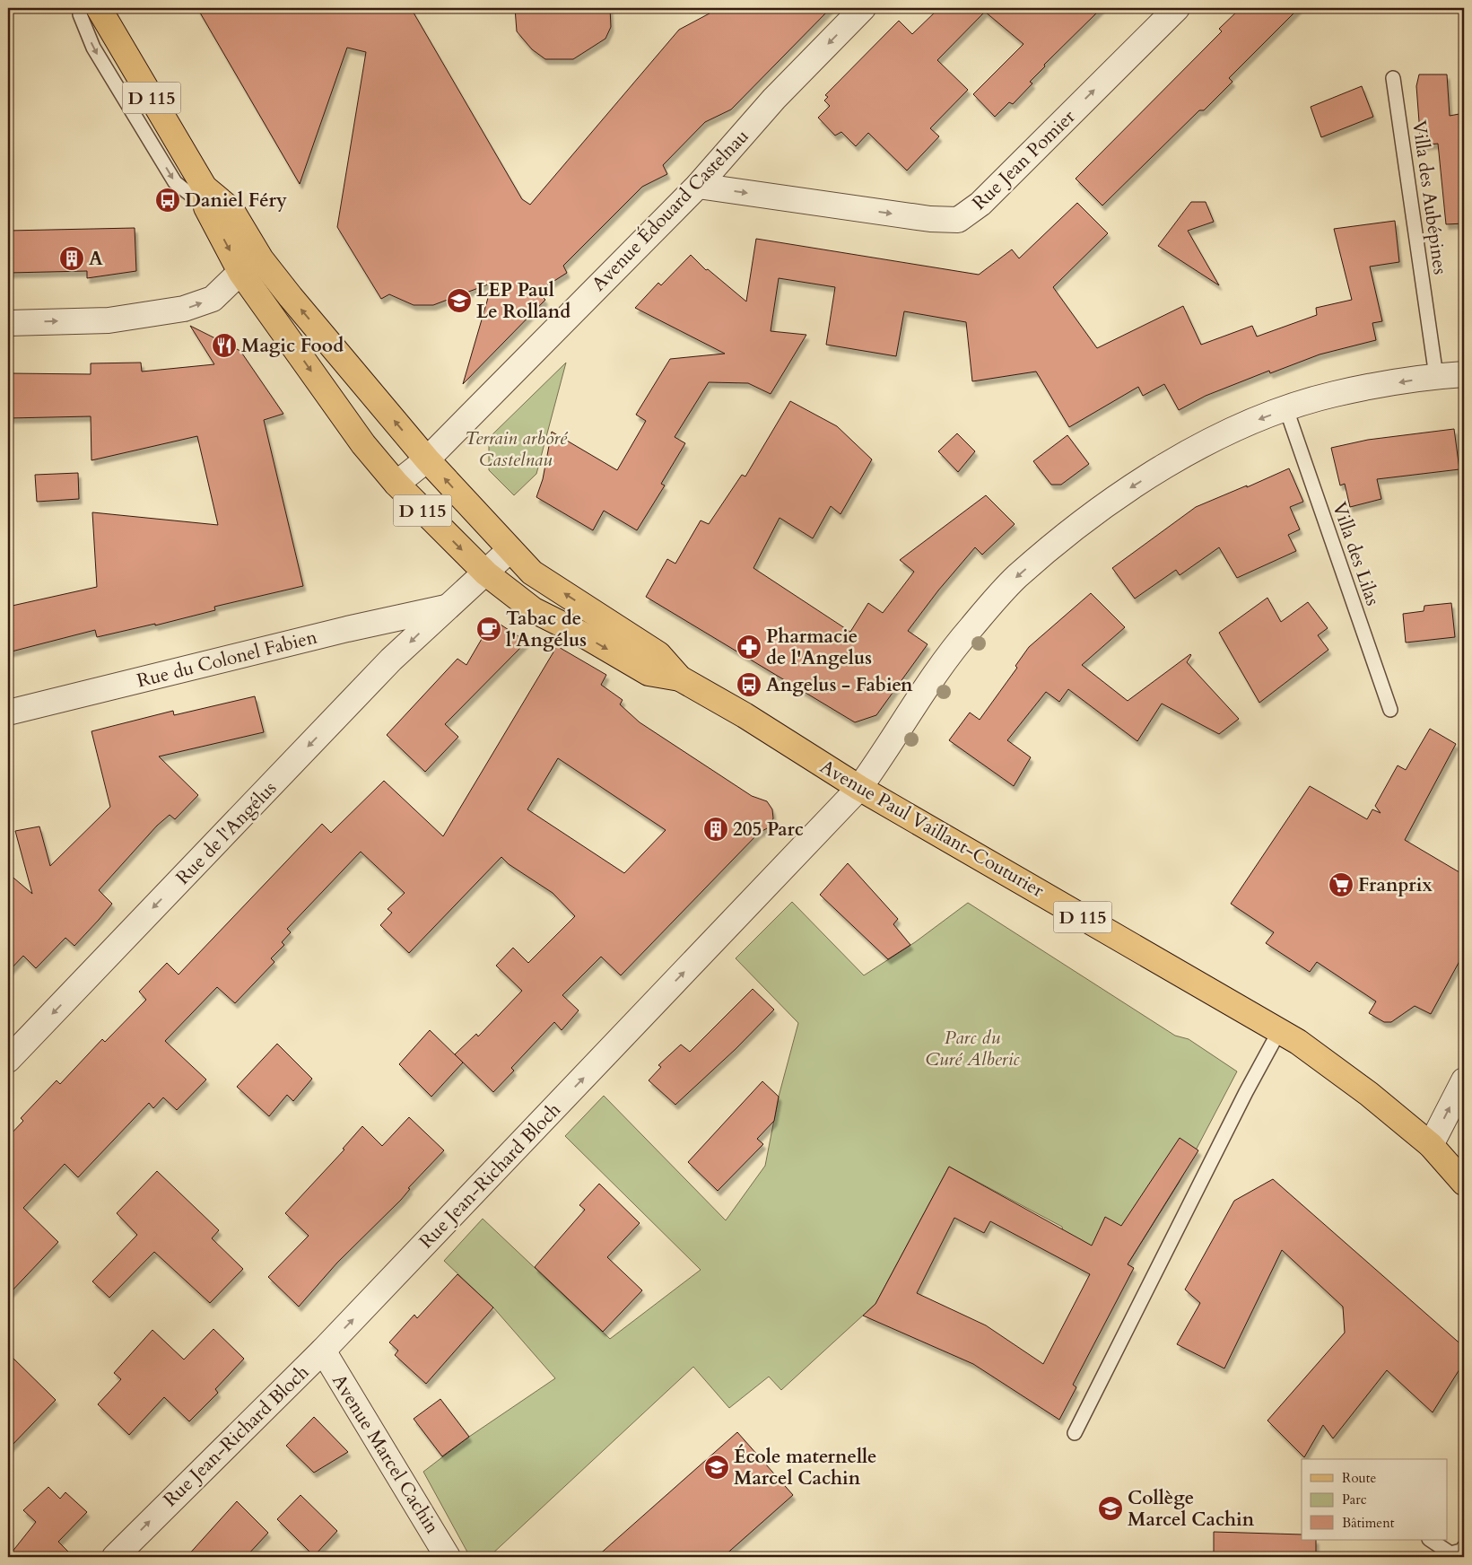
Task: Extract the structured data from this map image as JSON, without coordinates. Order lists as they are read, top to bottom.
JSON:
{
  "streets": {
    "main road": ["D 115", "Avenue Paul Vaillant-Couturier"],
    "street": [
      "Rue Jean Pomier",
      "Avenue Édouard Castelnau",
      "Rue du Colonel Fabien",
      "Rue de l'Angélus",
      "Rue Jean-Richard Bloch",
      "Avenue Marcel Cachin"
    ],
    "lane": ["Villa des Aubépines", "Villa des Lilas"]
  },
  "crossings": [
    ["D 115", "Avenue Édouard Castelnau"],
    ["D 115", "Avenue Paul Vaillant-Couturier"],
    ["Rue Jean Pomier", "Avenue Édouard Castelnau"],
    ["Villa des Aubépines", "Rue Jean-Richard Bloch"],
    ["Avenue Édouard Castelnau", "Avenue Paul Vaillant-Couturier"],
    ["Villa des Lilas", "Rue Jean-Richard Bloch"],
    ["Rue du Colonel Fabien", "Rue de l'Angélus"],
    ["Avenue Paul Vaillant-Couturier", "Rue de l'Angélus"],
    ["Avenue Paul Vaillant-Couturier", "Rue Jean-Richard Bloch"],
    ["Rue Jean-Richard Bloch", "Avenue Marcel Cachin"]
  ],
  "one_way": ["Rue Jean Pomier", "Avenue Édouard Castelnau", "Rue de l'Angélus"],
  "parks": ["Terrain arboré Castelnau", "Parc du Curé Alberic"],
  "places": {
    "bus stop": ["Daniel Féry", "Angelus - Fabien"],
    "building": ["A", "205 Parc"],
    "school or university": ["LEP Paul Le Rolland", "École maternelle Marcel Cachin", "Collège Marcel Cachin"],
    "restaurant": ["Magic Food"],
    "cafe": ["Tabac de l'Angélus"],
    "pharmacy": ["Pharmacie de l'Angelus"],
    "supermarket": ["Franprix"]
  },
  "legend": ["Route", "Parc", "Bâtiment"]
}
